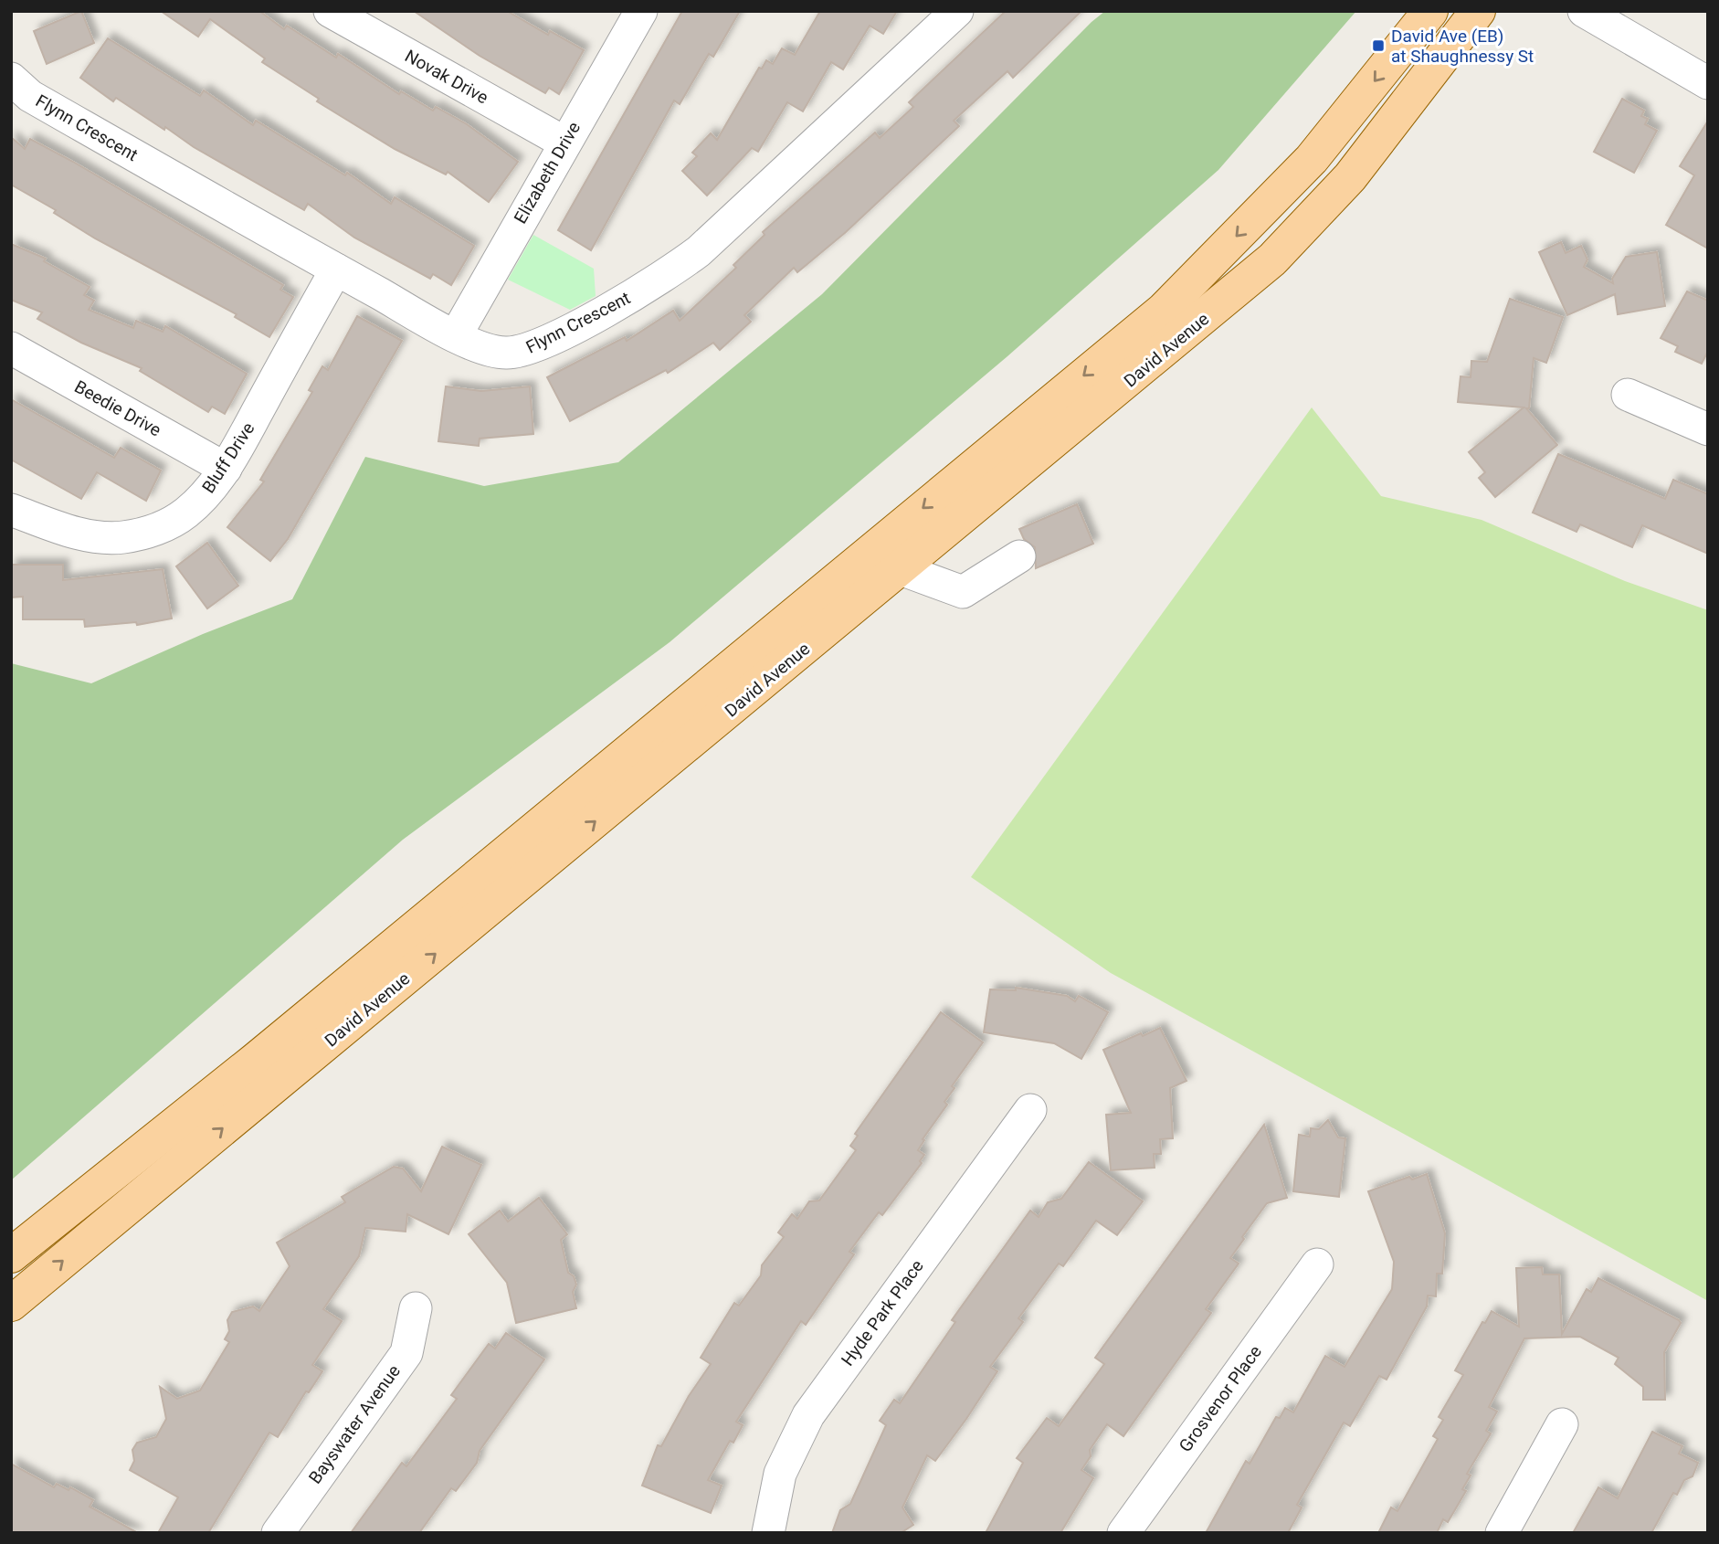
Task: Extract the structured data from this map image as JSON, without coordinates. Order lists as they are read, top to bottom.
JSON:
{
  "streets": {
    "main road": ["David Avenue"],
    "street": [
      "Novak Drive",
      "Flynn Crescent",
      "Elizabeth Drive",
      "Beedie Drive",
      "Bluff Drive",
      "Hyde Park Place",
      "Grosvenor Place",
      "Bayswater Avenue"
    ]
  },
  "crossings": [
    ["Novak Drive", "Elizabeth Drive"],
    ["Flynn Crescent", "Elizabeth Drive"],
    ["Flynn Crescent", "Bluff Drive"],
    ["Beedie Drive", "Bluff Drive"]
  ],
  "places": {
    "transit": ["David Ave (EB) at Shaughnessy St"]
  }
}
